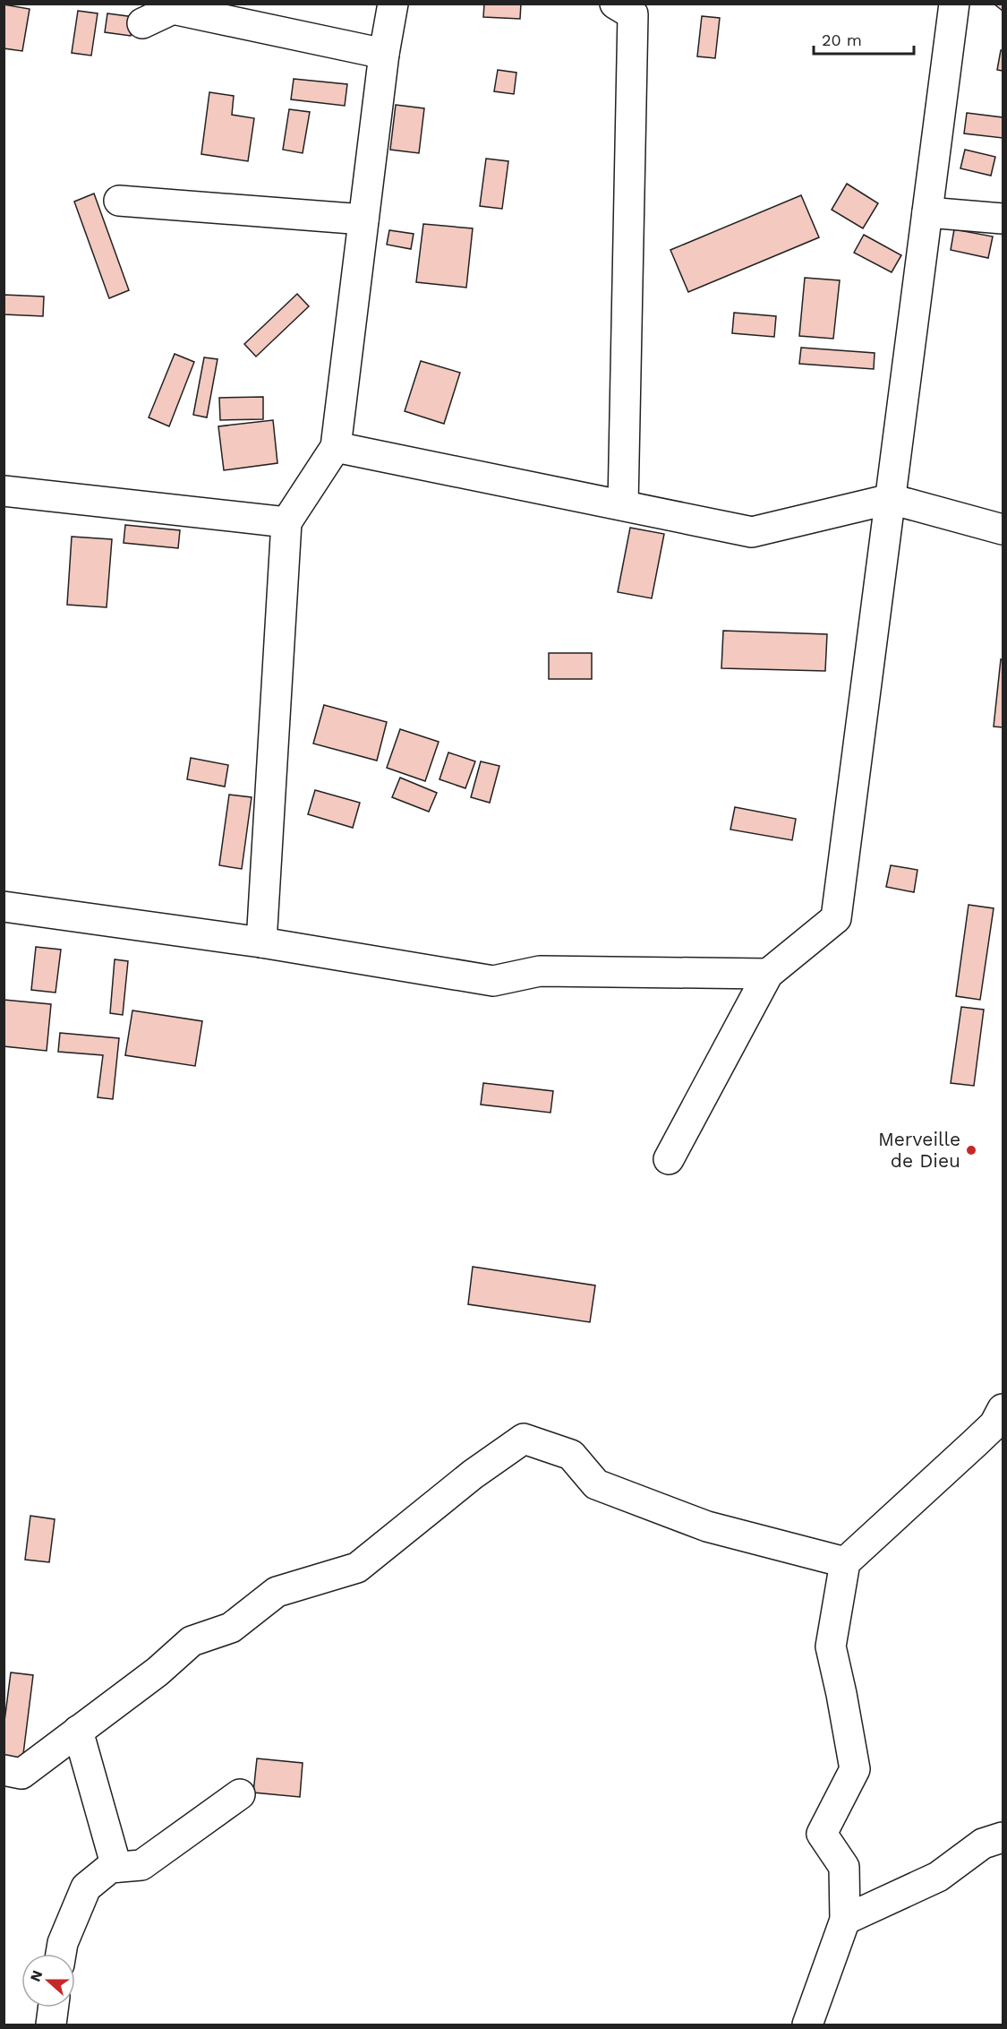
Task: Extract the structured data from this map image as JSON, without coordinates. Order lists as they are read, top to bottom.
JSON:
{
  "places": ["Merveille de Dieu"],
  "scale_bar": "20 m",
  "north": "left"
}
